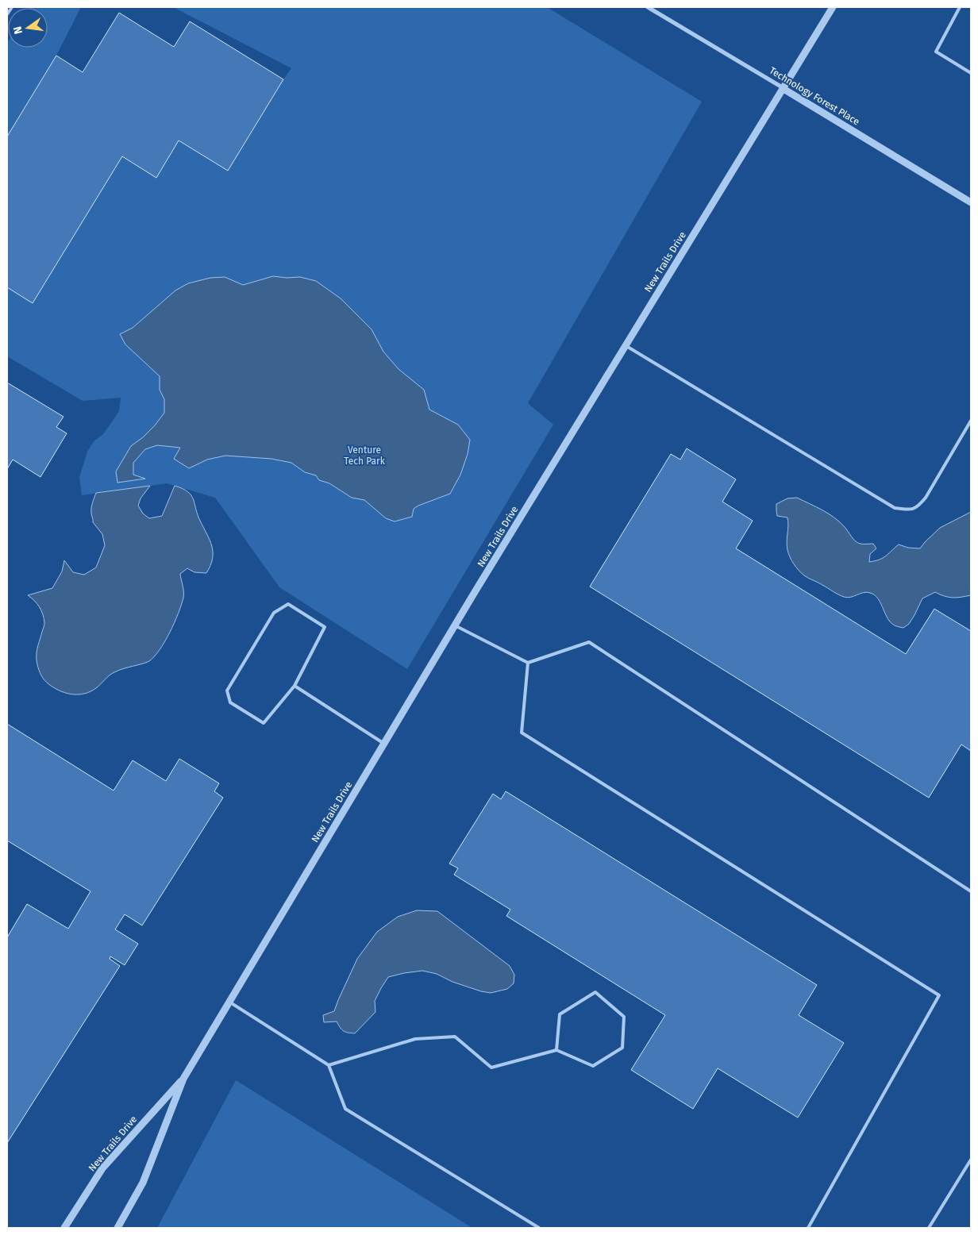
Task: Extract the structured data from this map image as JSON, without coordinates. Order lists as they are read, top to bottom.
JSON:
{
  "streets": {
    "street": ["Technology Forest Place", "New Trails Drive"]
  },
  "crossings": [
    ["Technology Forest Place", "New Trails Drive"]
  ],
  "parks": ["Venture Tech Park"],
  "north": "left"
}
